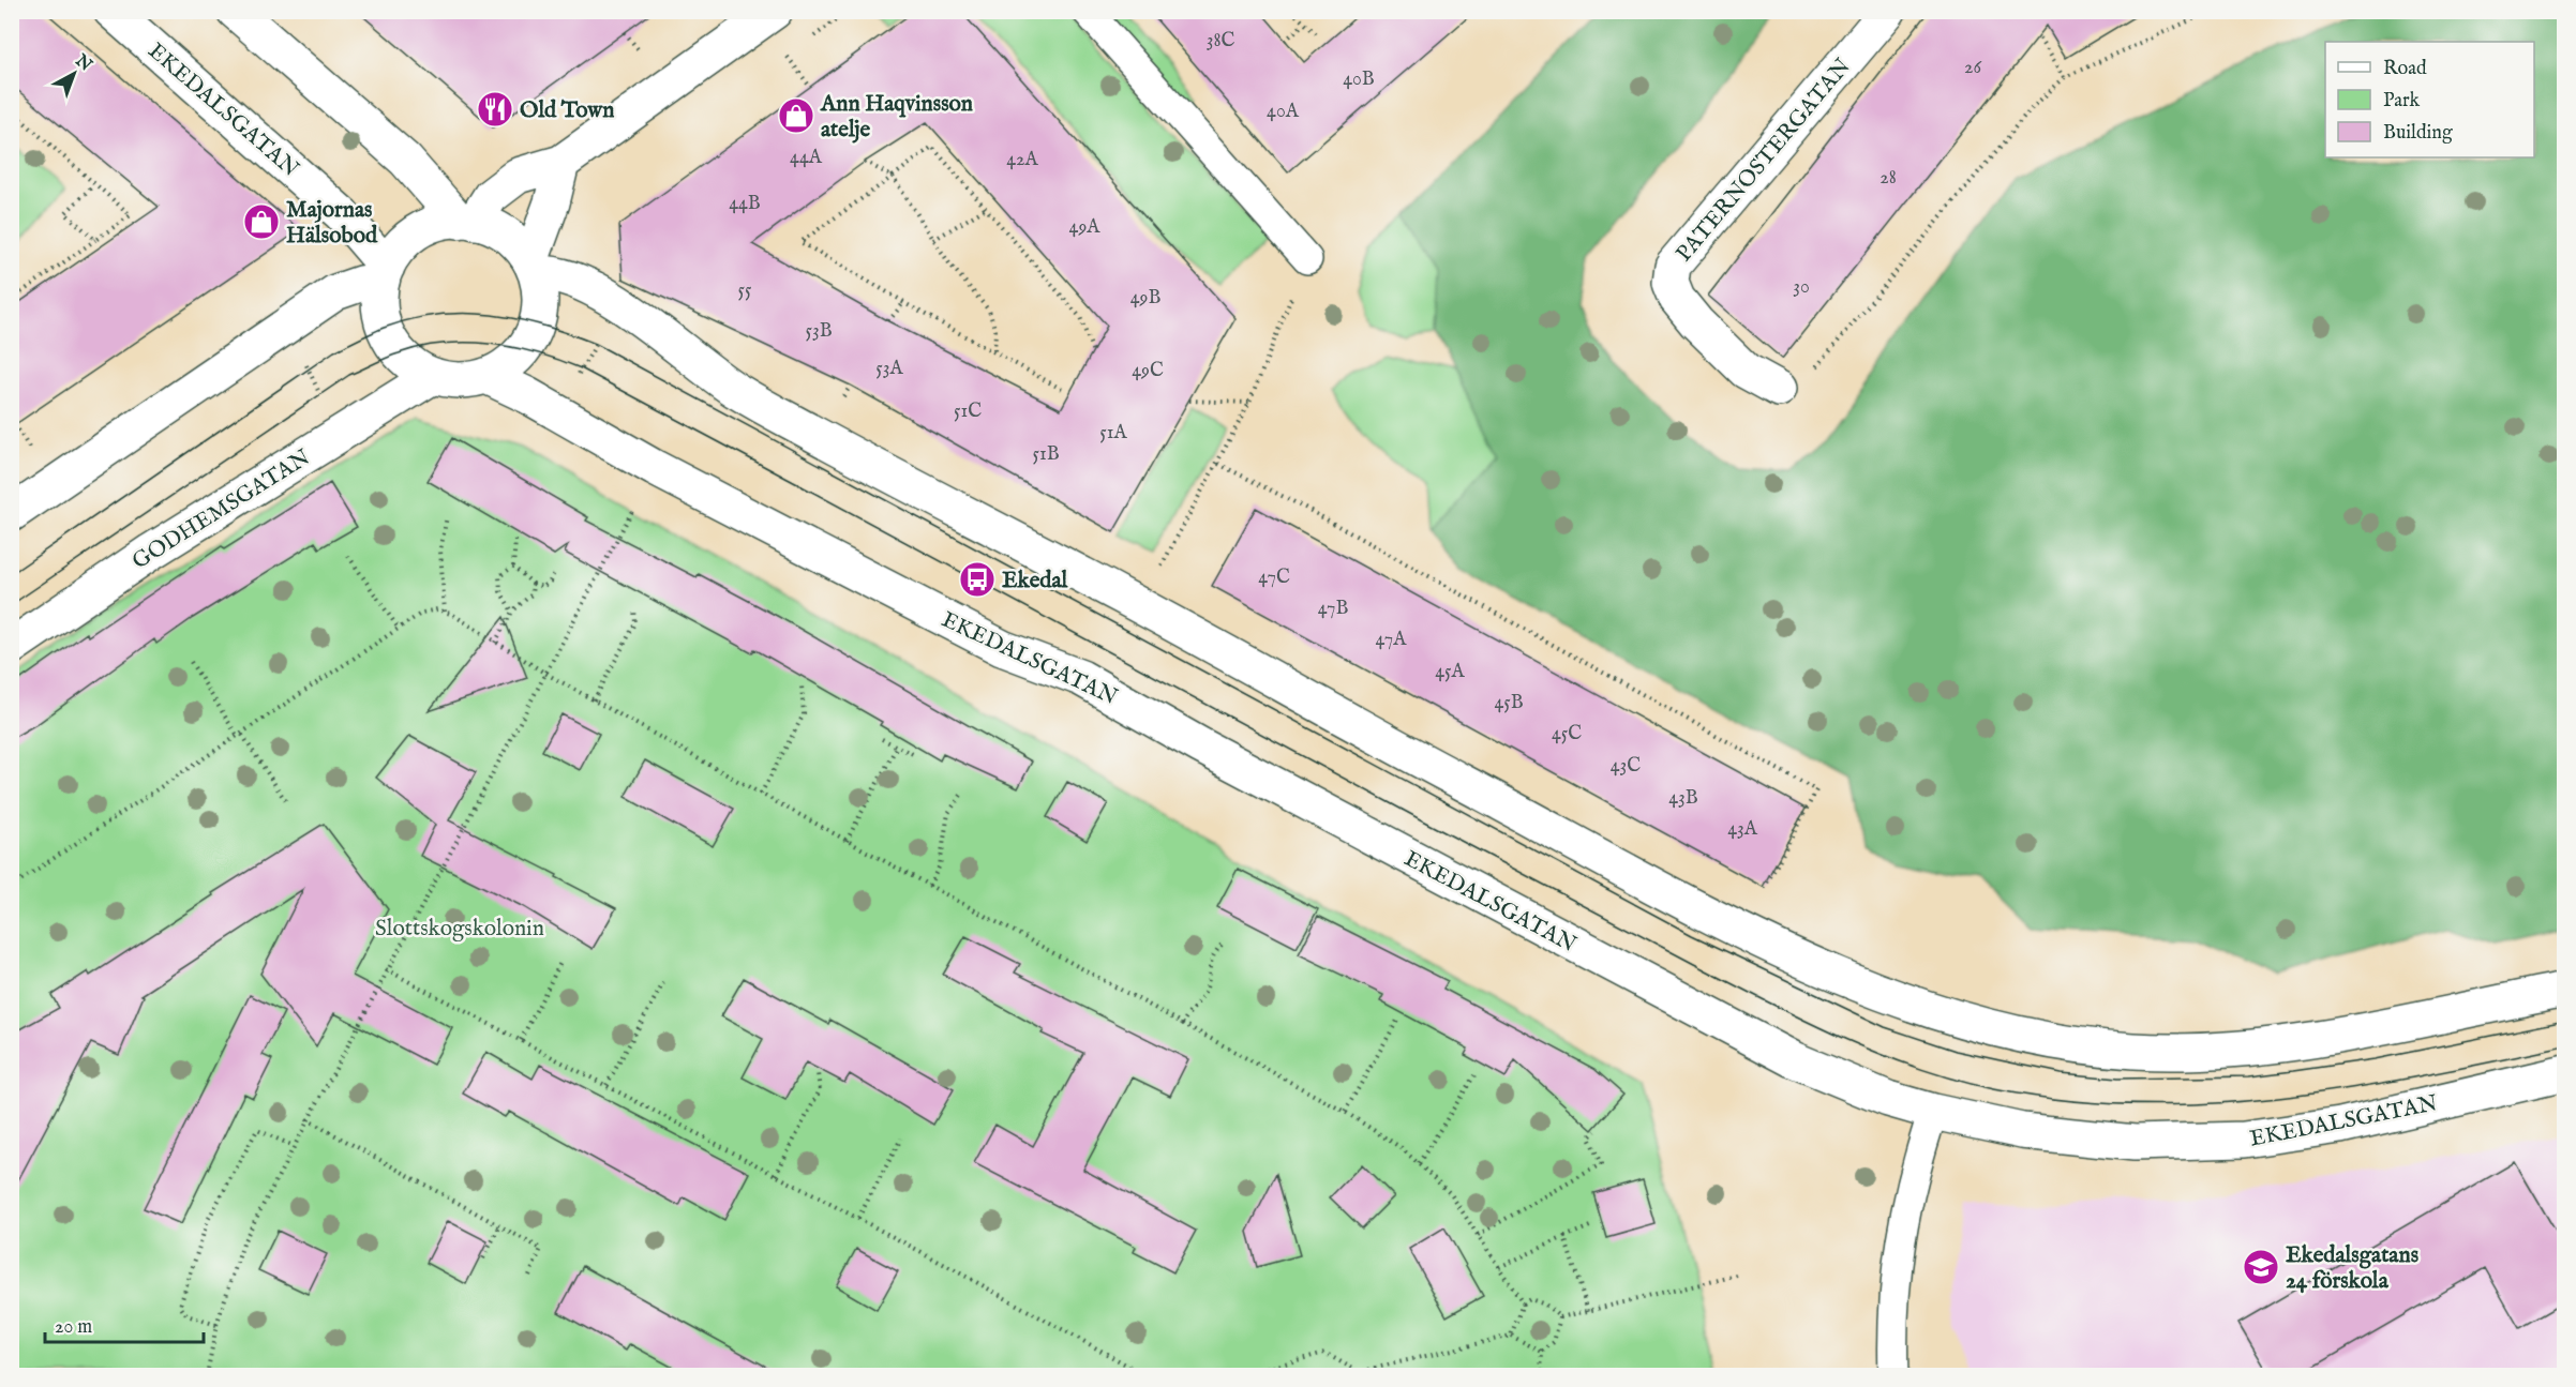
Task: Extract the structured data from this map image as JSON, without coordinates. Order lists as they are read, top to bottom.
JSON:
{
  "streets": {
    "street": ["EKEDALSGATAN", "PATERNOSTERGATAN", "GODHEMSGATAN"]
  },
  "crossings": [
    ["EKEDALSGATAN", "GODHEMSGATAN"]
  ],
  "parks": ["Slottskogskolonin"],
  "places": {
    "restaurant": ["Old Town"],
    "shop": ["Ann Haqvinsson atelje", "Majornas Hälsobod"],
    "bus stop": ["Ekedal"],
    "school or university": ["Ekedalsgatans 24 förskola"]
  },
  "house_numbers": [
    "38C",
    "26",
    "40B",
    "40A",
    "44A",
    "42A",
    "28",
    "44B",
    "49A",
    "30",
    "55",
    "49B",
    "53B",
    "53A",
    "49C",
    "51C",
    "51A",
    "51B",
    "47C",
    "47B",
    "47A",
    "45A",
    "45B",
    "45C",
    "43C",
    "43B",
    "43A"
  ],
  "legend": ["Road", "Park", "Building"],
  "scale_bar": "20 m",
  "north": "top right"
}
